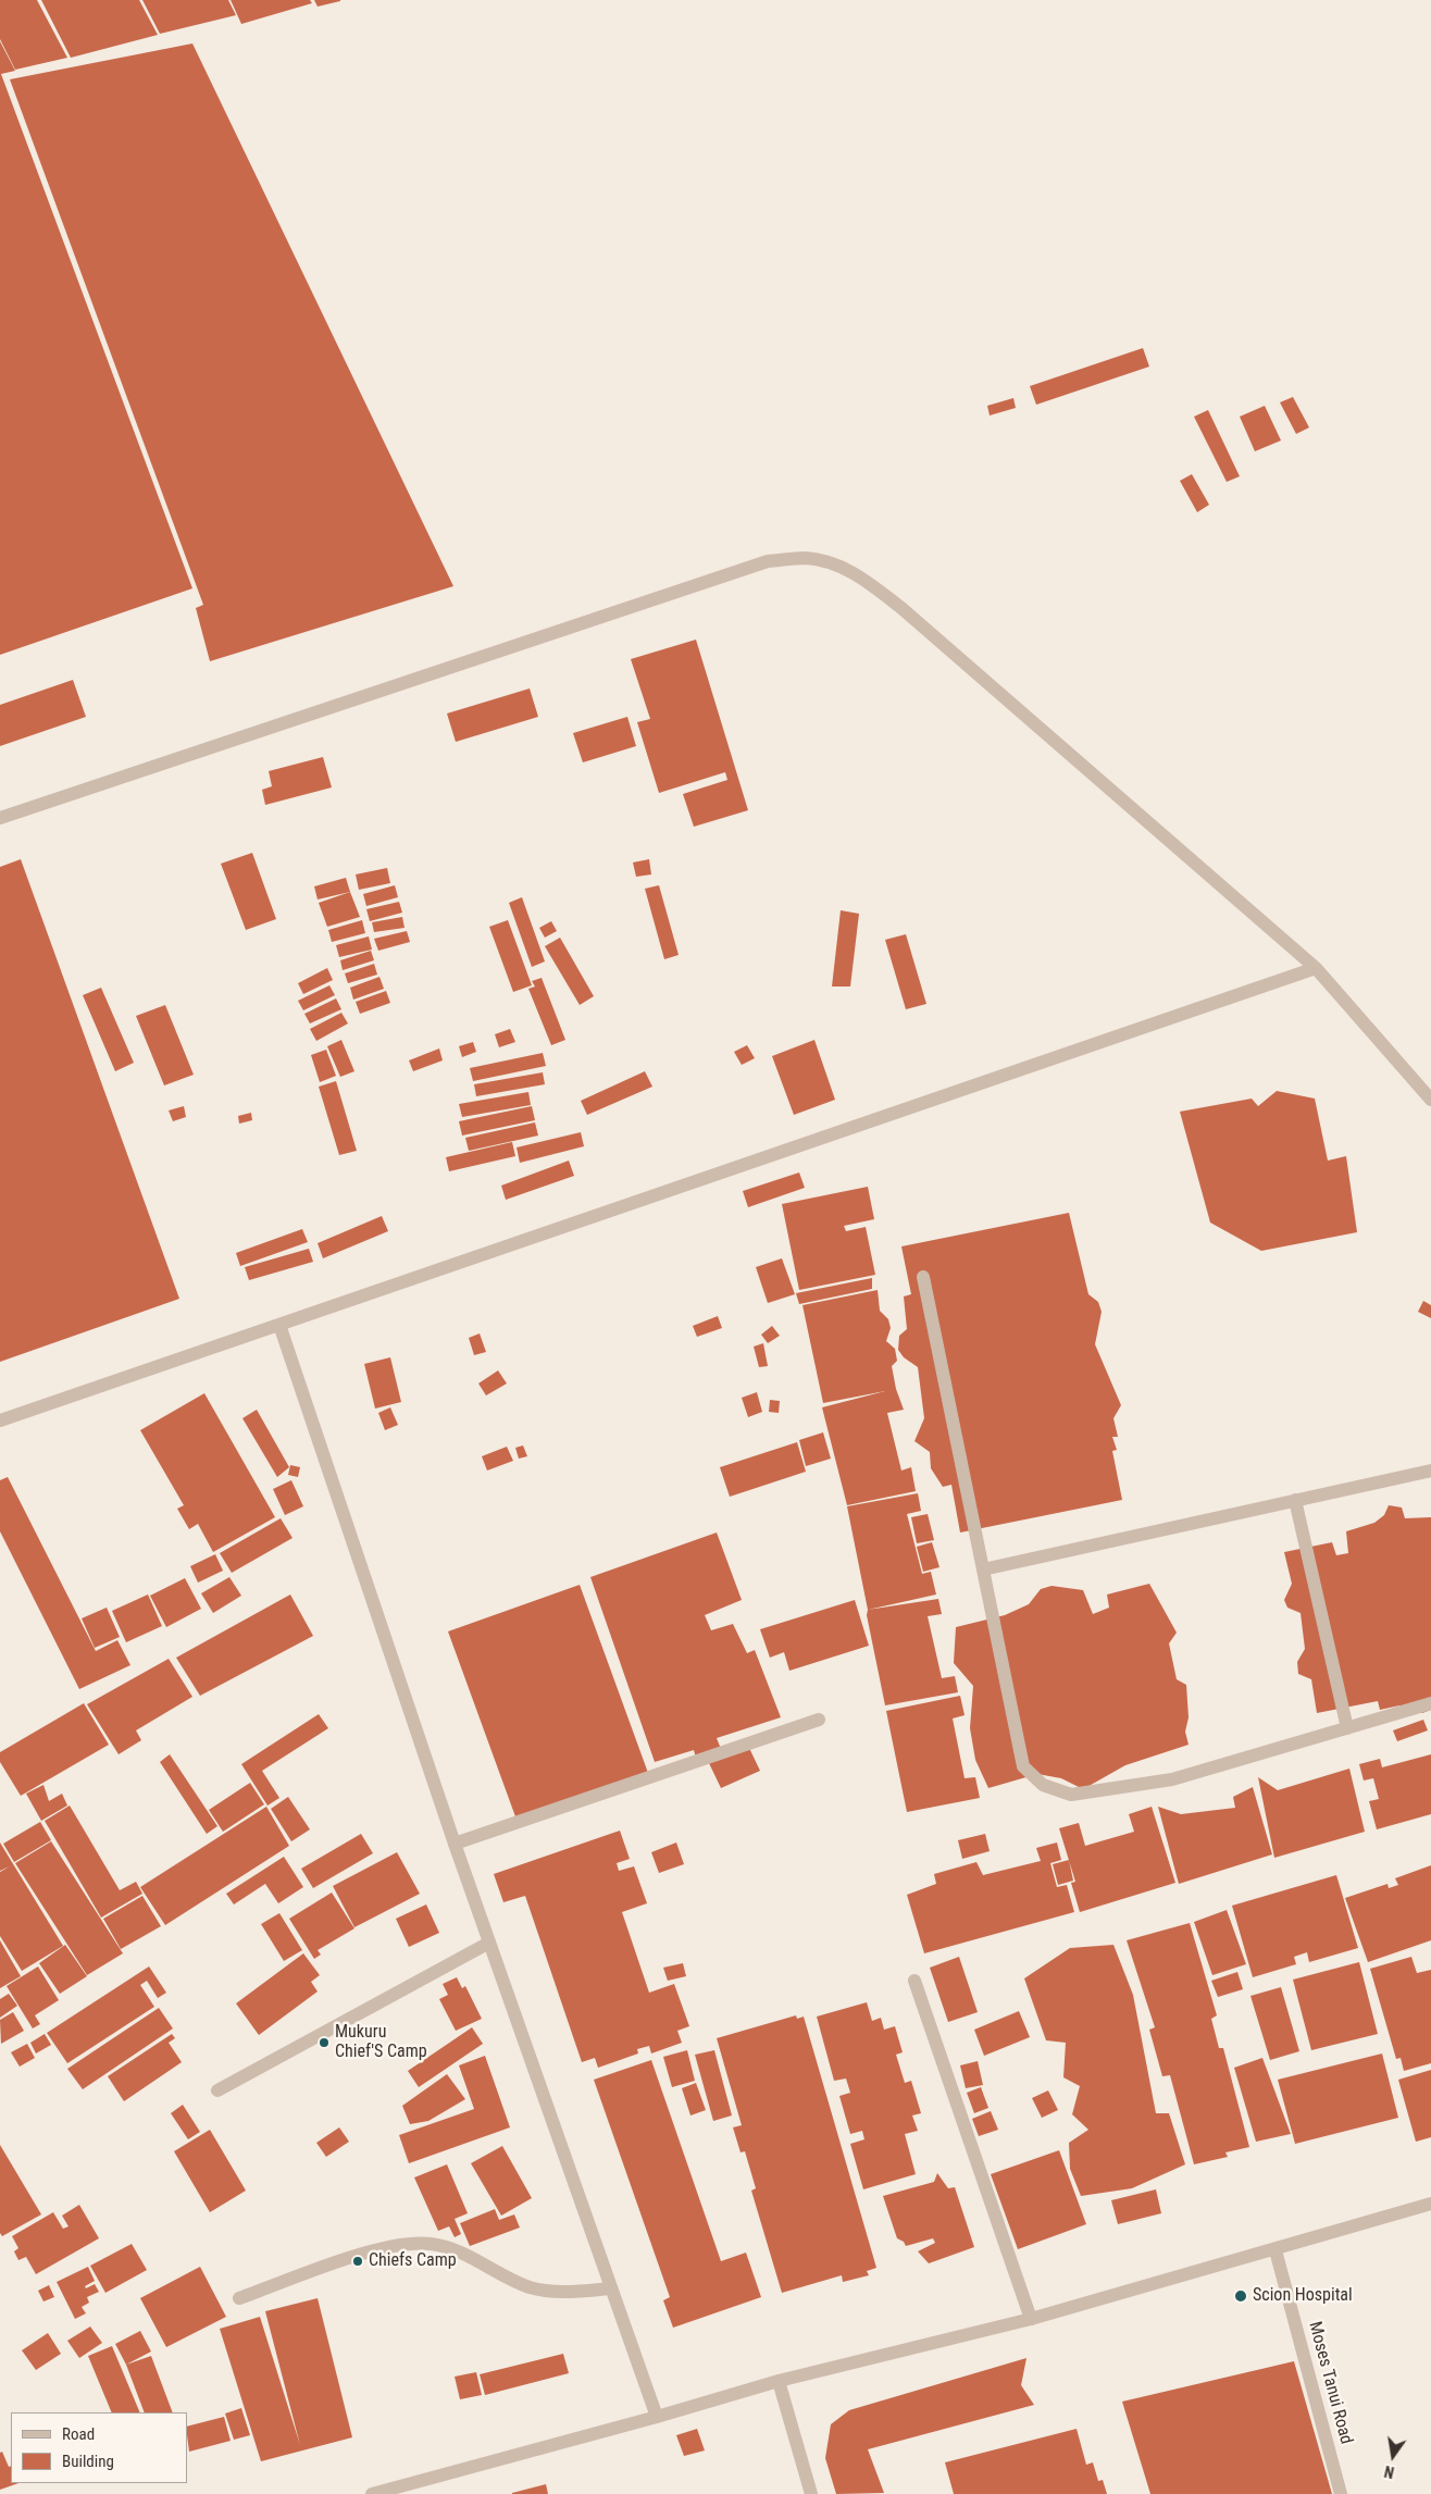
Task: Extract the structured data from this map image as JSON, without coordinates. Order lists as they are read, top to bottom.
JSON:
{
  "streets": {
    "street": ["Moses Tanui Road"]
  },
  "places": ["Mukuru Chief'S Camp", "Chiefs Camp", "Scion Hospital"],
  "legend": ["Road", "Building"],
  "north": "bottom"
}
